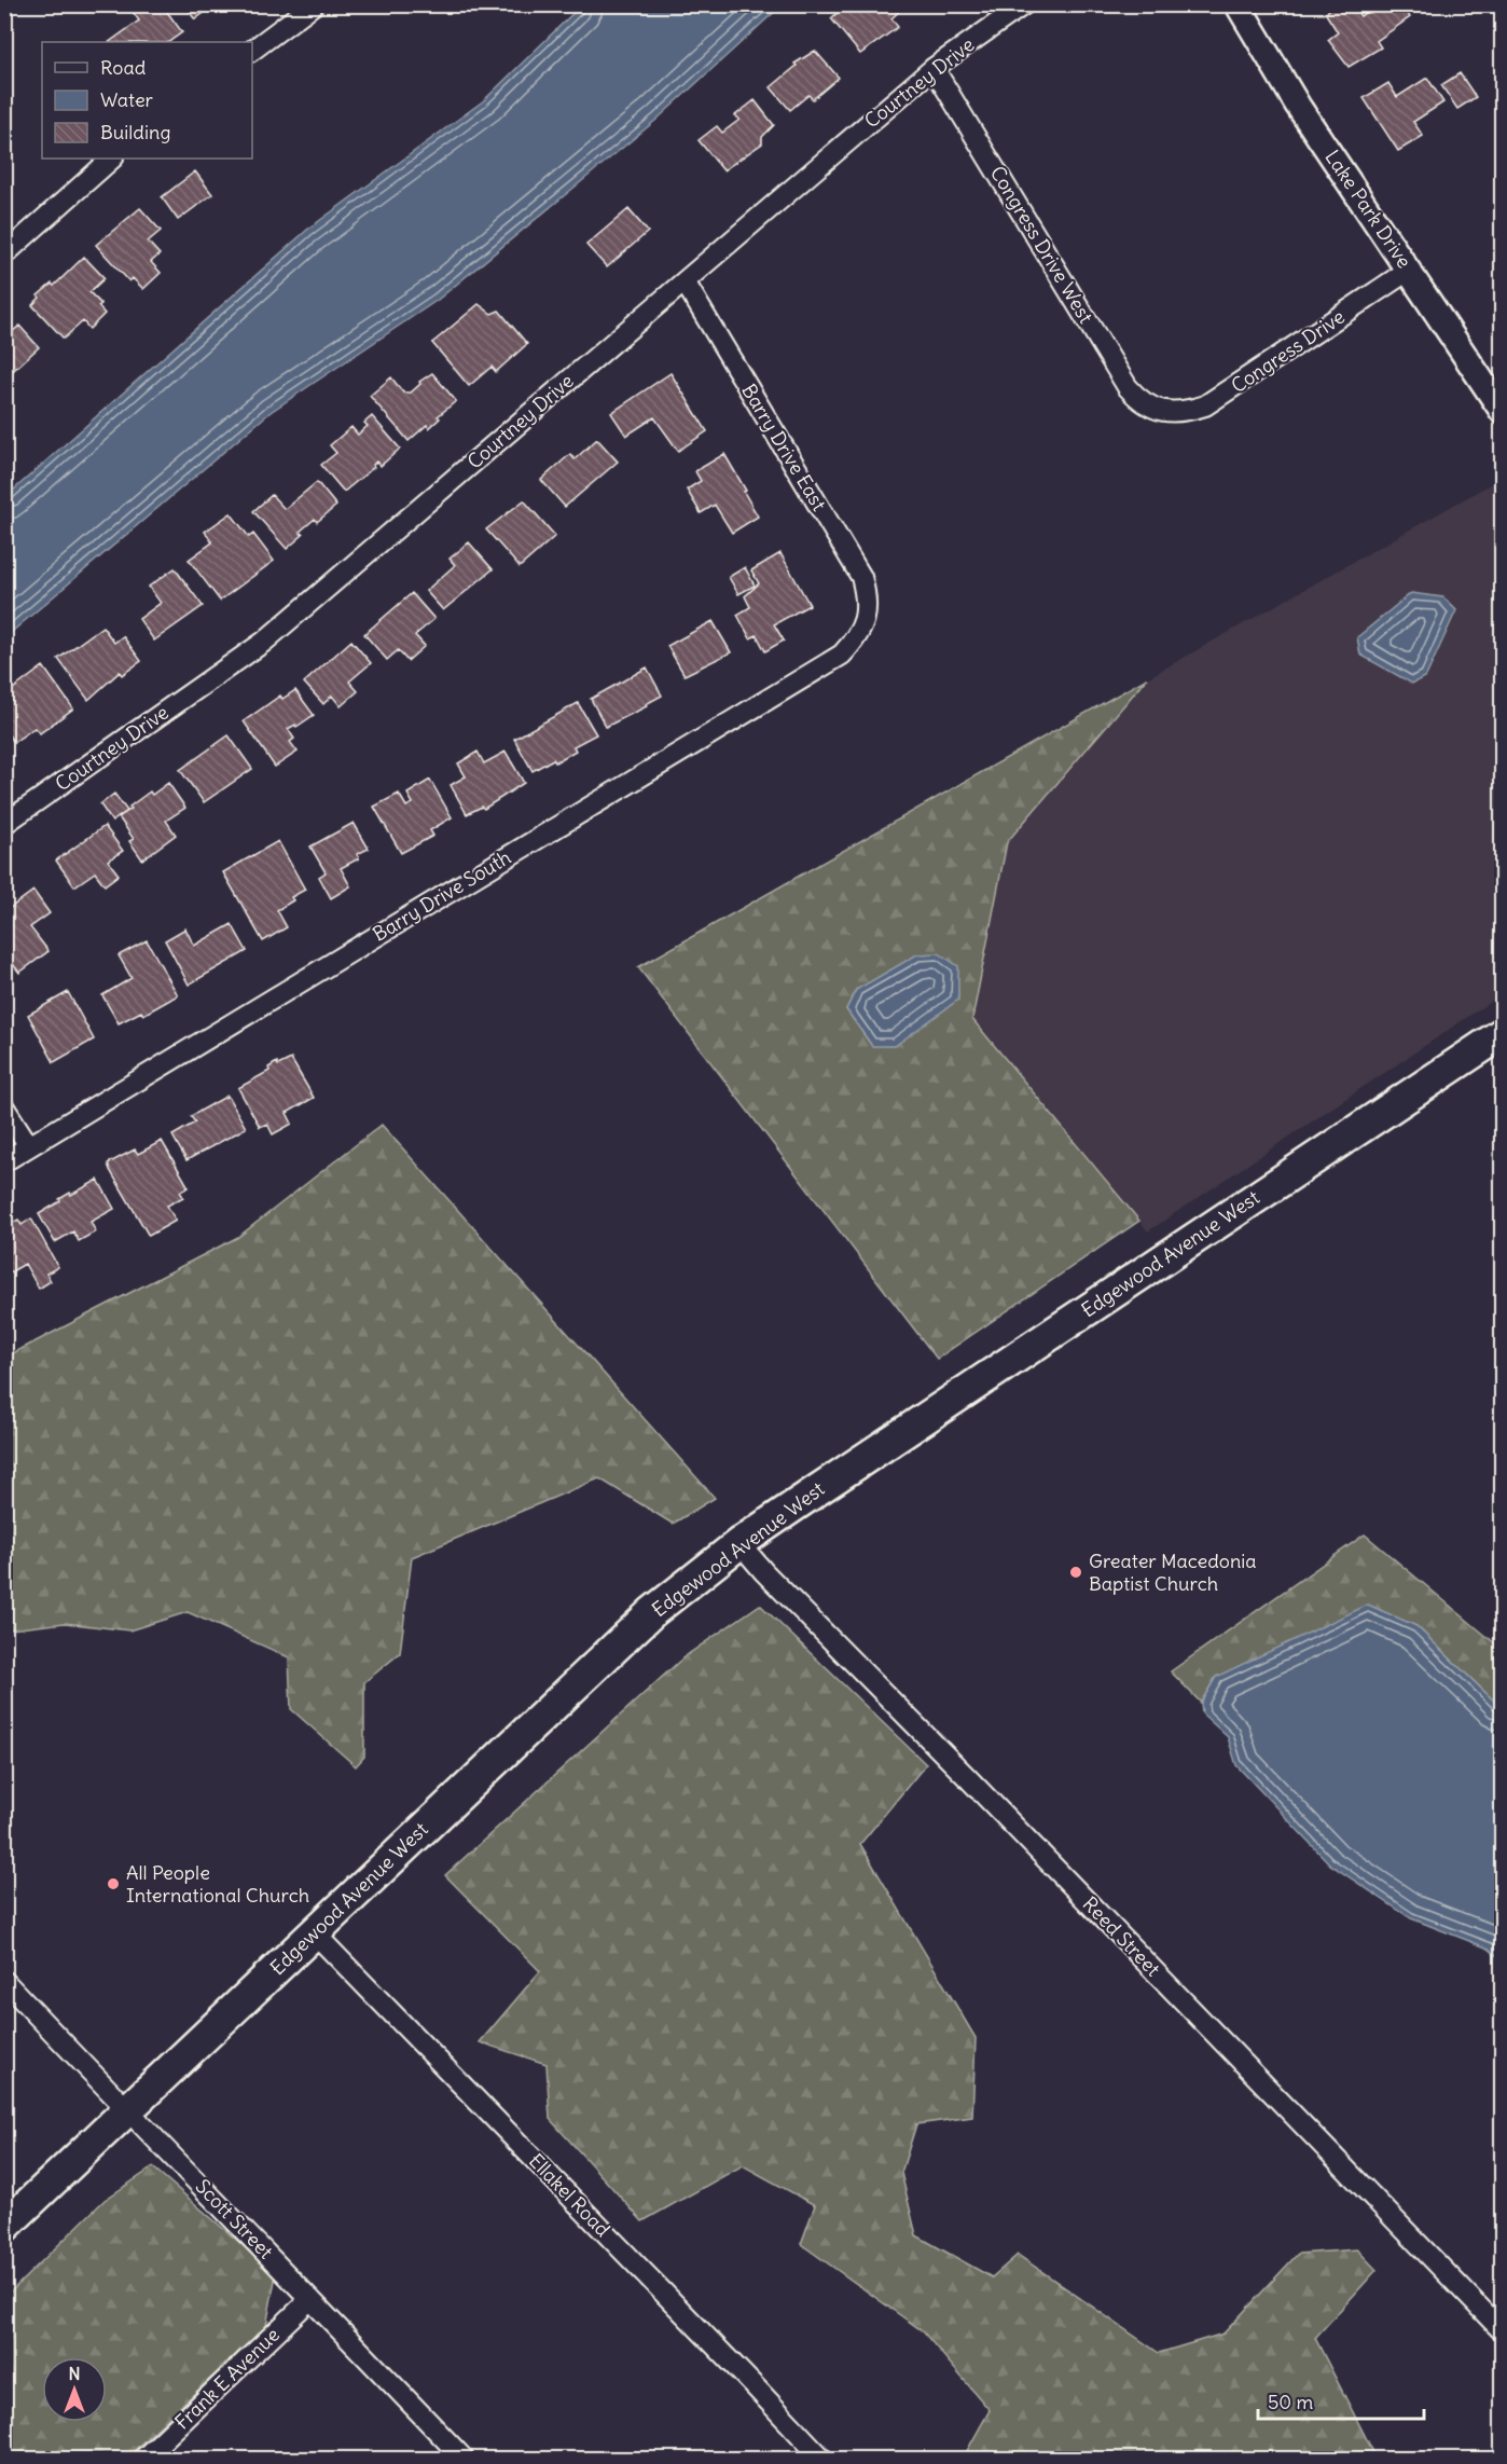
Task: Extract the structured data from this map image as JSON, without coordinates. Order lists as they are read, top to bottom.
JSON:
{
  "streets": {
    "main road": ["Edgewood Avenue West"],
    "street": [
      "Courtney Drive",
      "Lake Park Drive",
      "Congress Drive West",
      "Congress Drive",
      "Barry Drive East",
      "Barry Drive South",
      "Reed Street",
      "Ellakel Road",
      "Scott Street",
      "Frank E Avenue"
    ]
  },
  "crossings": [
    ["Courtney Drive", "Congress Drive West"],
    ["Courtney Drive", "Barry Drive East"],
    ["Lake Park Drive", "Congress Drive"],
    ["Congress Drive West", "Congress Drive"],
    ["Barry Drive East", "Barry Drive South"],
    ["Edgewood Avenue West", "Reed Street"],
    ["Edgewood Avenue West", "Ellakel Road"],
    ["Edgewood Avenue West", "Scott Street"],
    ["Scott Street", "Frank E Avenue"]
  ],
  "places": ["Greater Macedonia Baptist Church", "All People International Church"],
  "legend": ["Road", "Water", "Building"],
  "scale_bar": "50 m",
  "north": "top"
}
